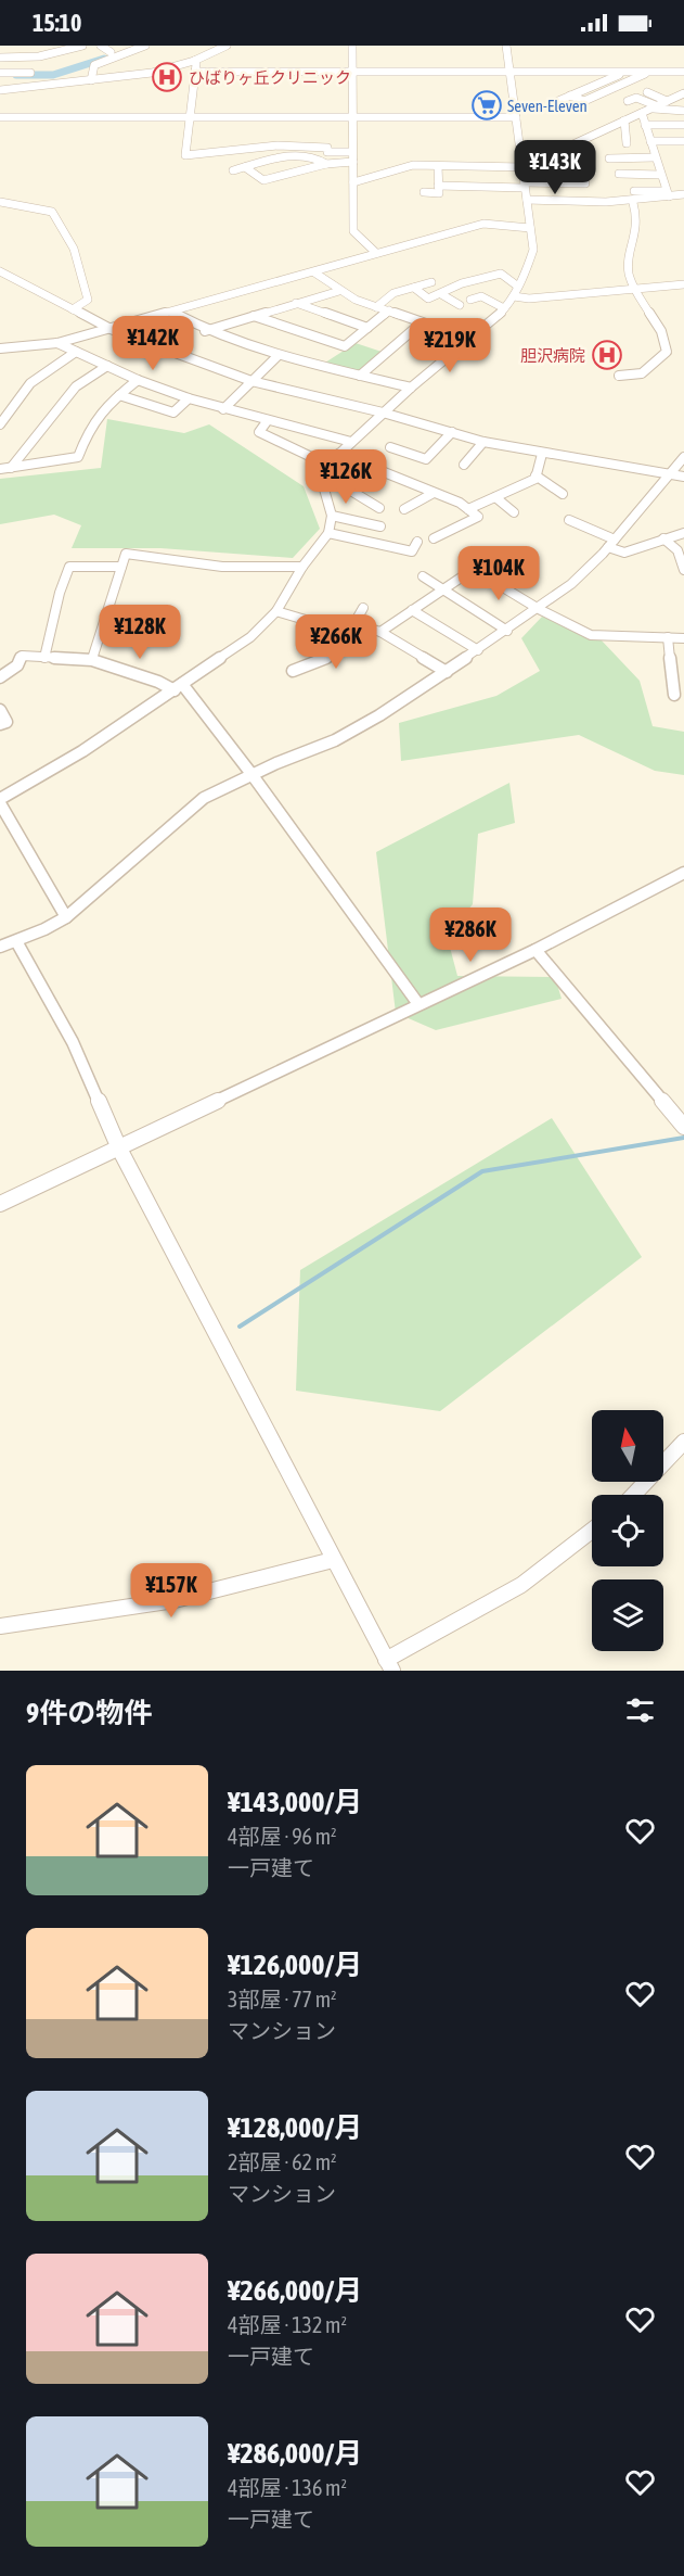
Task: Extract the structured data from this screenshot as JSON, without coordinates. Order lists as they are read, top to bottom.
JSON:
{
  "places": {
    "hospital": ["ひばりヶ丘クリニック", "胆沢病院"],
    "supermarket": ["Seven-Eleven"]
  },
  "north": "top",
  "page": {
    "status": "15:10",
    "price": [
      "¥143K",
      "¥142K",
      "¥219K",
      "¥126K",
      "¥104K",
      "¥128K",
      "¥266K",
      "¥286K",
      "¥157K"
    ],
    "heading": "9件の物件",
    "list": [
      {
        "name": "¥143,000/月",
        "note": "4部屋 · 96 m² · 一戸建て"
      },
      {
        "name": "¥126,000/月",
        "note": "3部屋 · 77 m² · マンション"
      },
      {
        "name": "¥128,000/月",
        "note": "2部屋 · 62 m² · マンション"
      },
      {
        "name": "¥266,000/月",
        "note": "4部屋 · 132 m² · 一戸建て"
      },
      {
        "name": "¥286,000/月",
        "note": "4部屋 · 136 m² · 一戸建て"
      }
    ]
  }
}
